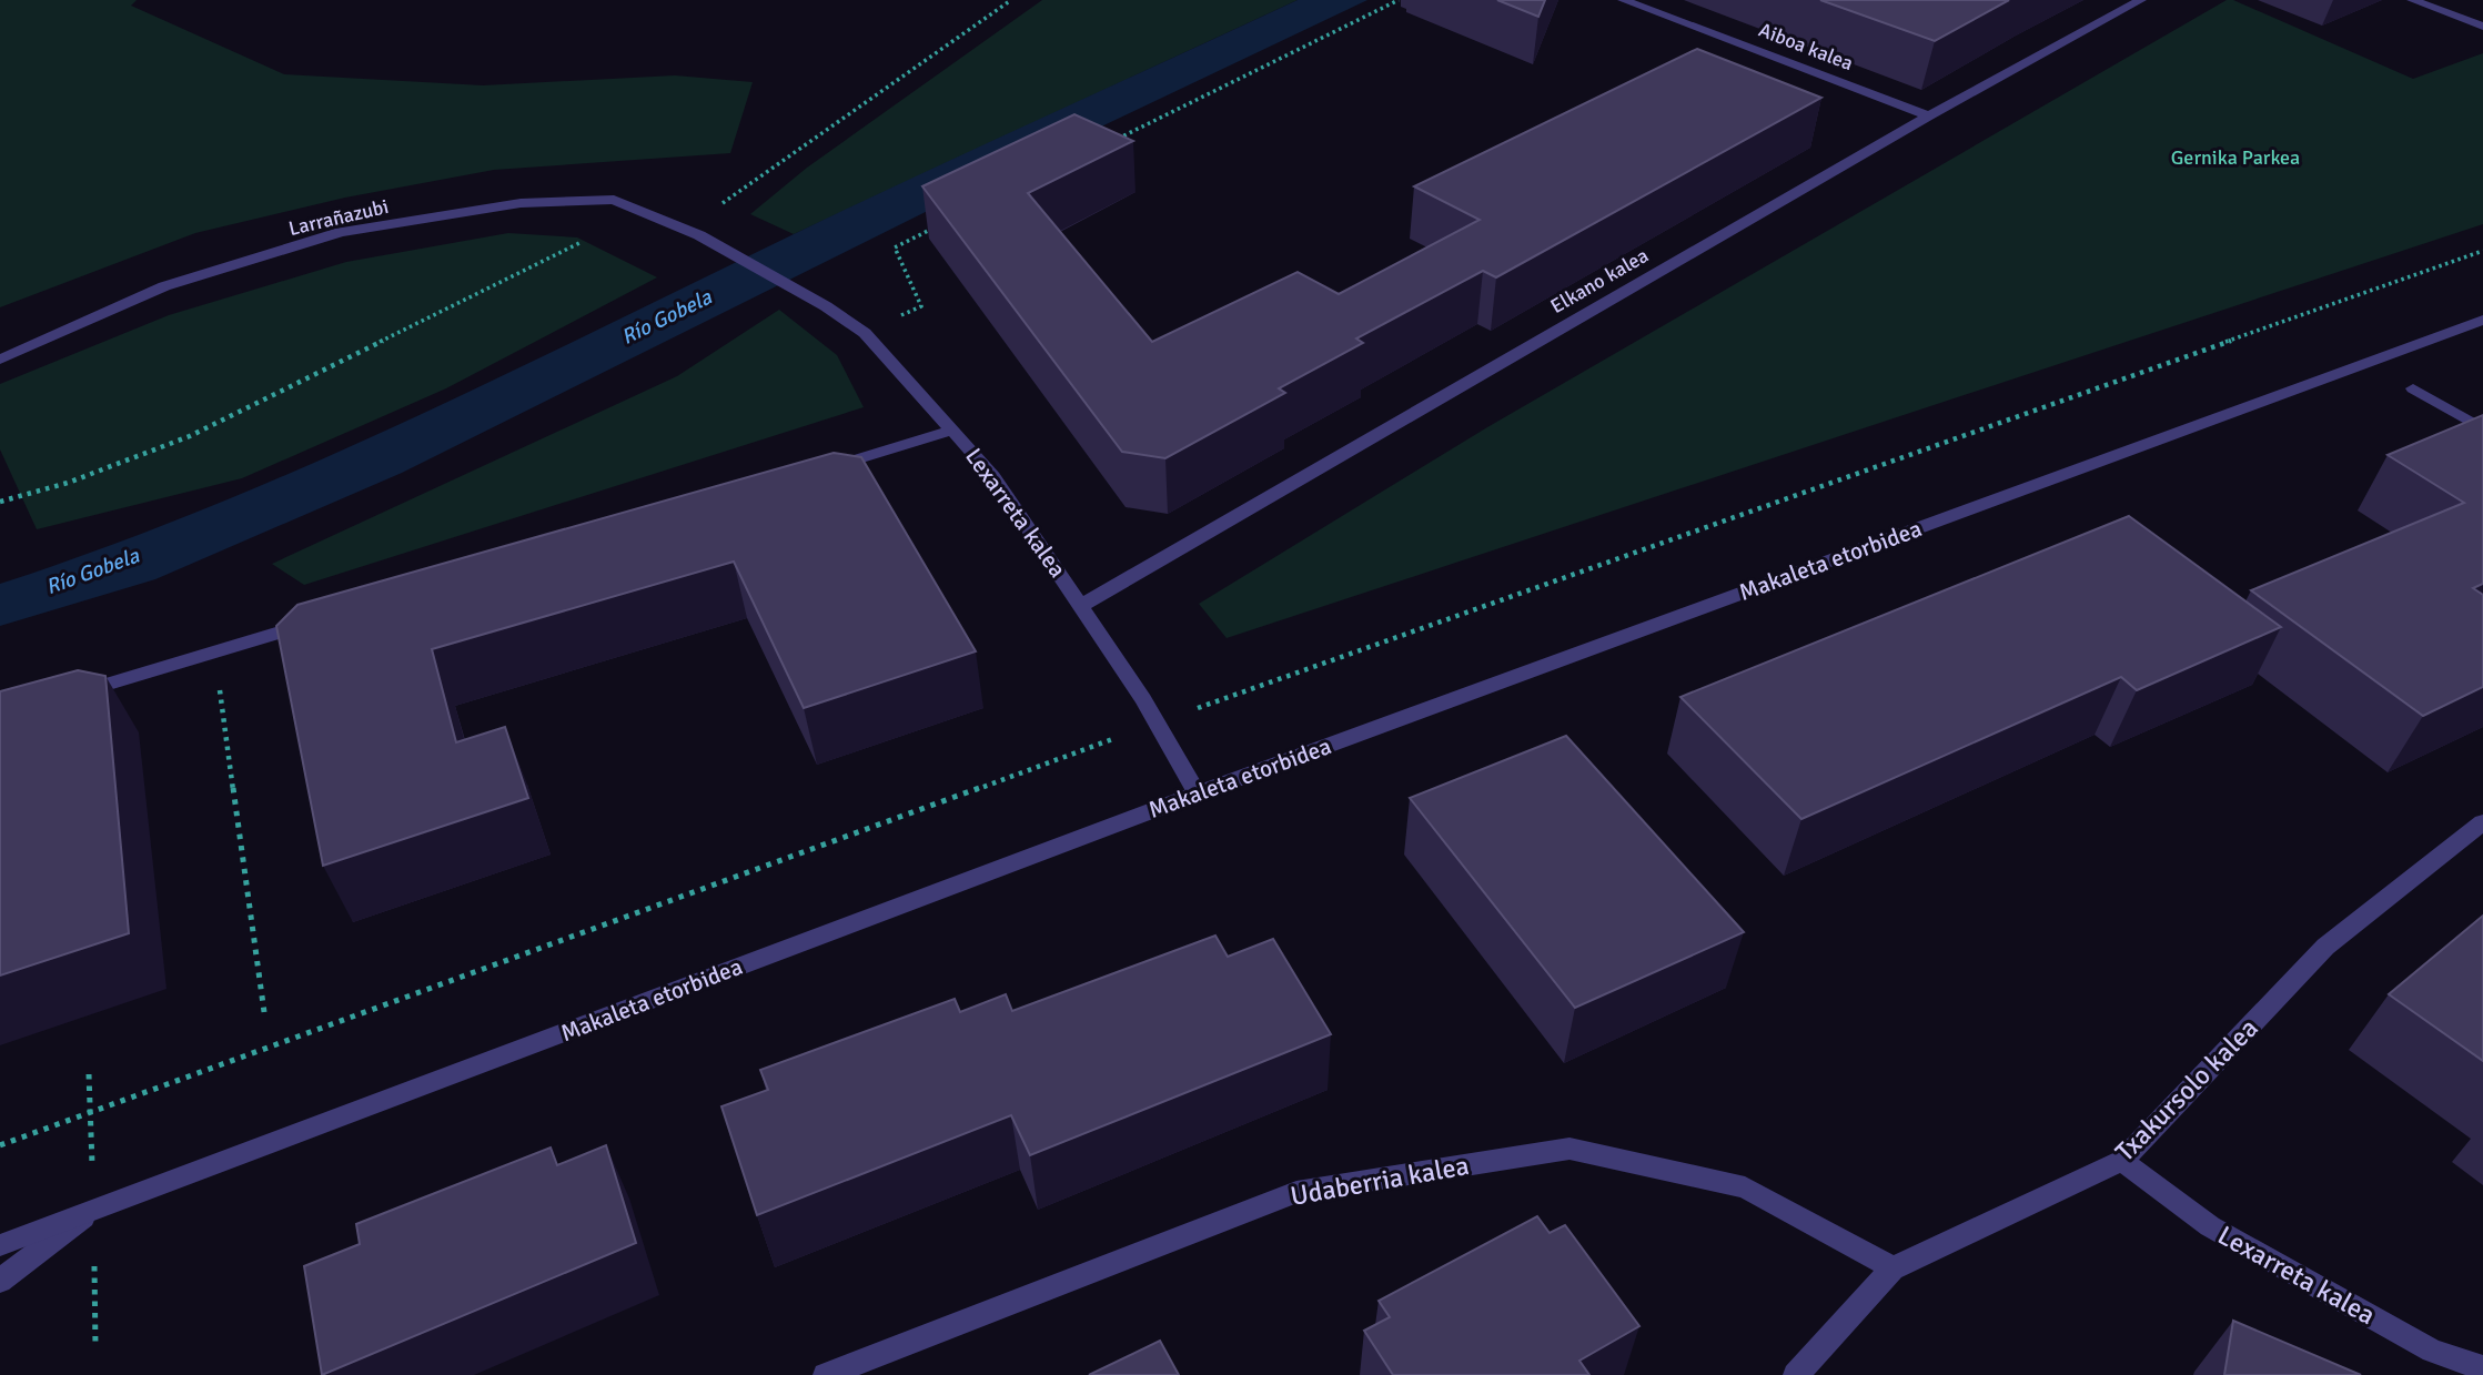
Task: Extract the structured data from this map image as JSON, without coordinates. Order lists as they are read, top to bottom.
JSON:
{
  "streets": {
    "street": [
      "Aiboa kalea",
      "Larrañazubi",
      "Elkano kalea",
      "Lexarreta kalea",
      "Makaleta etorbidea",
      "Txakursolo kalea",
      "Udaberria kalea"
    ]
  },
  "crossings": [
    ["Aiboa kalea", "Elkano kalea"],
    ["Larrañazubi", "Lexarreta kalea"],
    ["Elkano kalea", "Lexarreta kalea"],
    ["Lexarreta kalea", "Makaleta etorbidea"],
    ["Lexarreta kalea", "Txakursolo kalea"],
    ["Txakursolo kalea", "Udaberria kalea"]
  ],
  "water": ["Río Gobela"],
  "parks": ["Gernika Parkea"]
}
